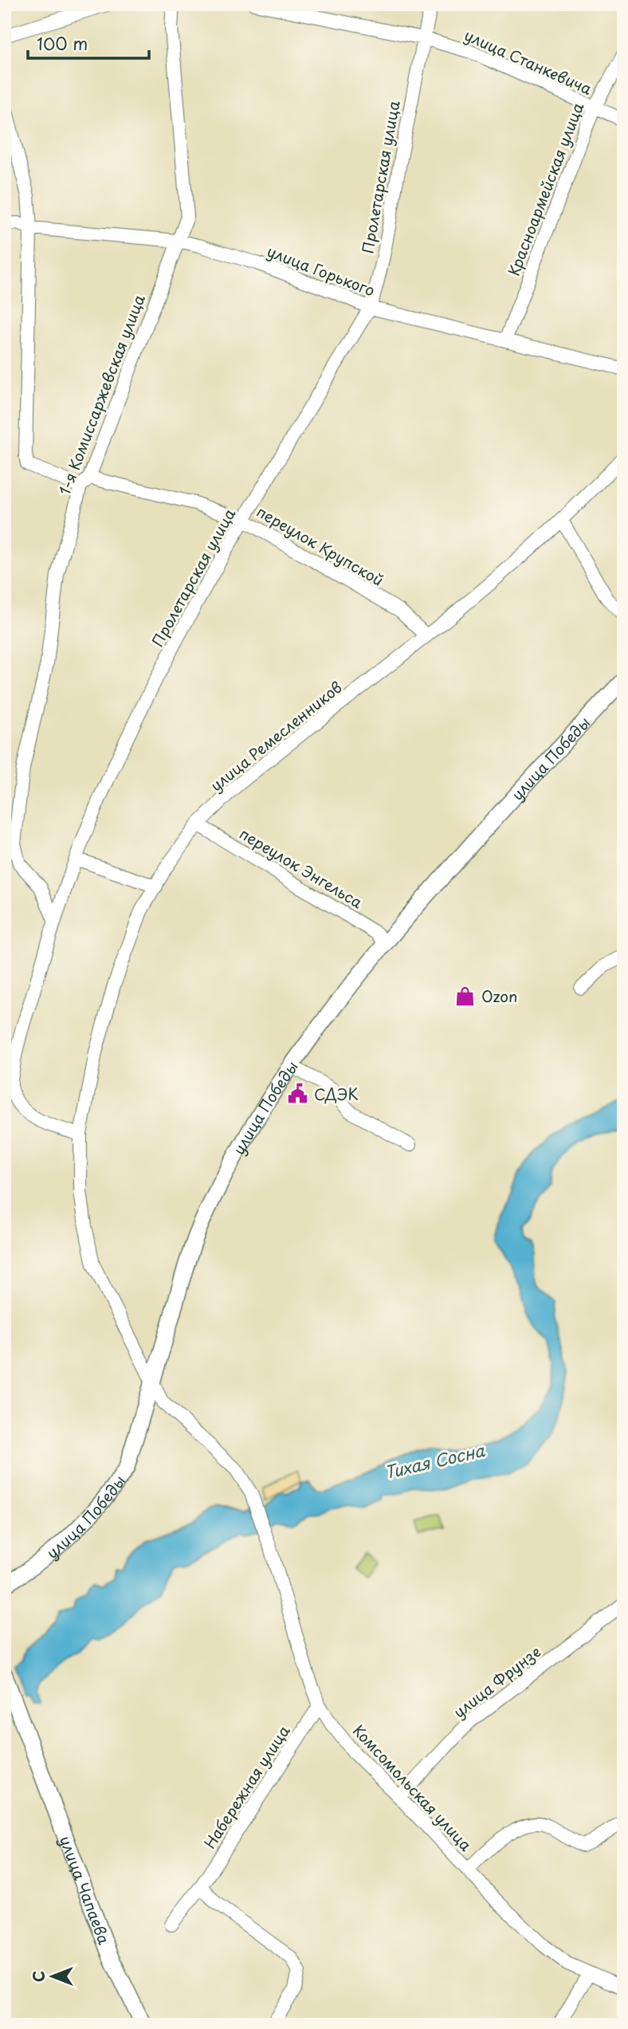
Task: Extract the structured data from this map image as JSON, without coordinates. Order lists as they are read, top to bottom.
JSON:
{
  "streets": {
    "main road": ["улица Победы", "улица Чапаева"],
    "street": [
      "улица Станкевича",
      "Пролетарская улица",
      "Красноармейская улица",
      "улица Горького",
      "1-я Комиссаржевская улица",
      "переулок Крупской",
      "улица Ремесленников",
      "переулок Энгельса",
      "улица Фрунзе",
      "Набережная улица",
      "Комсомольская улица"
    ]
  },
  "crossings": [
    ["улица Станкевича", "Пролетарская улица"],
    ["улица Станкевича", "Красноармейская улица"],
    ["Пролетарская улица", "улица Горького"],
    ["Пролетарская улица", "1-я Комиссаржевская улица"],
    ["Пролетарская улица", "переулок Крупской"],
    ["Пролетарская улица", "улица Ремесленников"],
    ["Красноармейская улица", "улица Горького"],
    ["улица Горького", "1-я Комиссаржевская улица"],
    ["улица Горького", "переулок Крупской"],
    ["1-я Комиссаржевская улица", "переулок Крупской"],
    ["переулок Крупской", "улица Ремесленников"],
    ["улица Ремесленников", "улица Победы"],
    ["улица Ремесленников", "переулок Энгельса"],
    ["улица Ремесленников", "Комсомольская улица"],
    ["улица Победы", "переулок Энгельса"],
    ["улица Победы", "Комсомольская улица"],
    ["улица Фрунзе", "Комсомольская улица"],
    ["Набережная улица", "Комсомольская улица"]
  ],
  "water": ["Тихая Сосна"],
  "places": {
    "shop": ["Ozon"],
    "public building": ["СДЭК"]
  },
  "scale_bar": "100 m",
  "north": "left"
}
